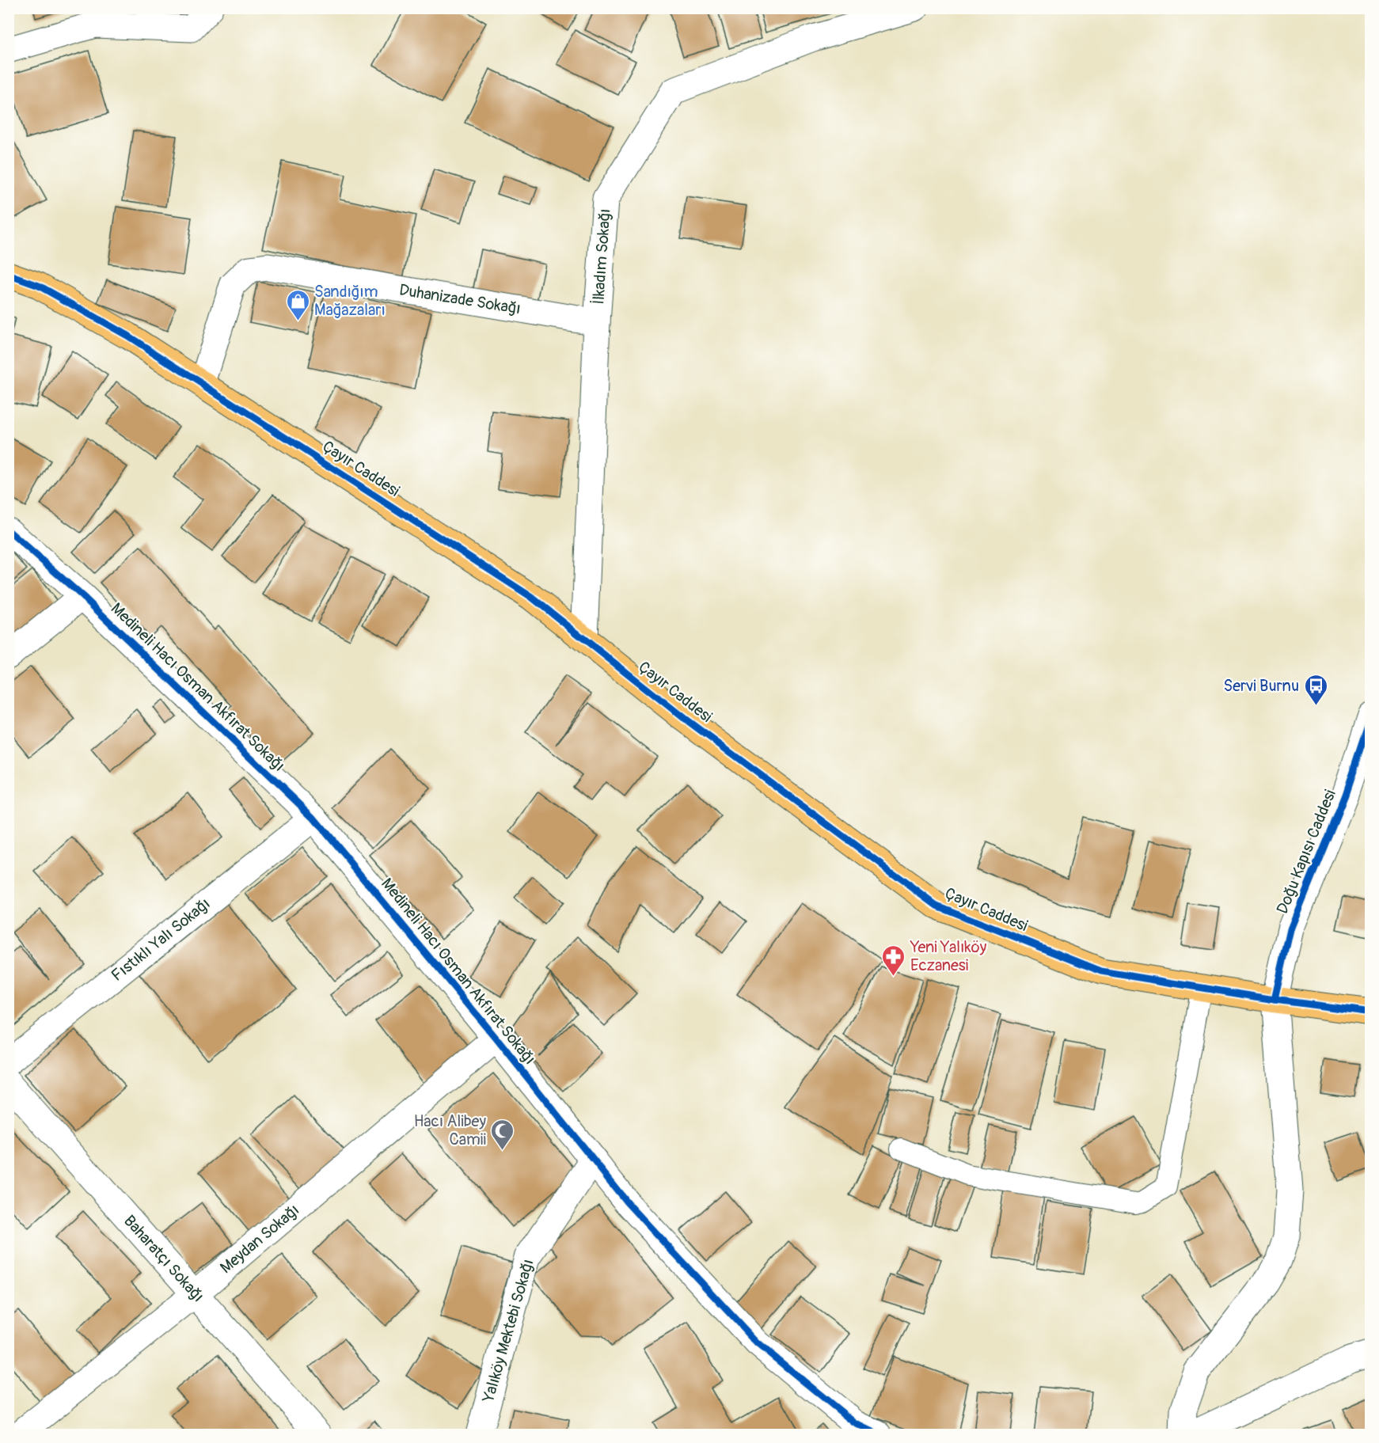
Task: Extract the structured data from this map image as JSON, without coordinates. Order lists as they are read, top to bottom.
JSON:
{
  "streets": {
    "main road": ["Çayır Caddesi"],
    "street": [
      "İlkadım Sokağı",
      "Duhanizade Sokağı",
      "Medineli Hacı Osman Akfırat Sokağı",
      "Doğu Kapısı Caddesi",
      "Fıstıklı Yalı Sokağı",
      "Meydan Sokağı",
      "Baharatçı Sokağı",
      "Yalıköy Mektebi Sokağı"
    ]
  },
  "crossings": [
    ["İlkadım Sokağı", "Duhanizade Sokağı"],
    ["İlkadım Sokağı", "Çayır Caddesi"],
    ["Duhanizade Sokağı", "Çayır Caddesi"],
    ["Çayır Caddesi", "Doğu Kapısı Caddesi"],
    ["Medineli Hacı Osman Akfırat Sokağı", "Fıstıklı Yalı Sokağı"],
    ["Medineli Hacı Osman Akfırat Sokağı", "Meydan Sokağı"],
    ["Medineli Hacı Osman Akfırat Sokağı", "Yalıköy Mektebi Sokağı"],
    ["Meydan Sokağı", "Baharatçı Sokağı"]
  ],
  "places": {
    "shop": ["Sandığım Mağazaları"],
    "bus stop": ["Servi Burnu"],
    "pharmacy": ["Yeni Yalıköy Eczanesi"],
    "mosque": ["Hacı Alibey Camii"]
  }
}
